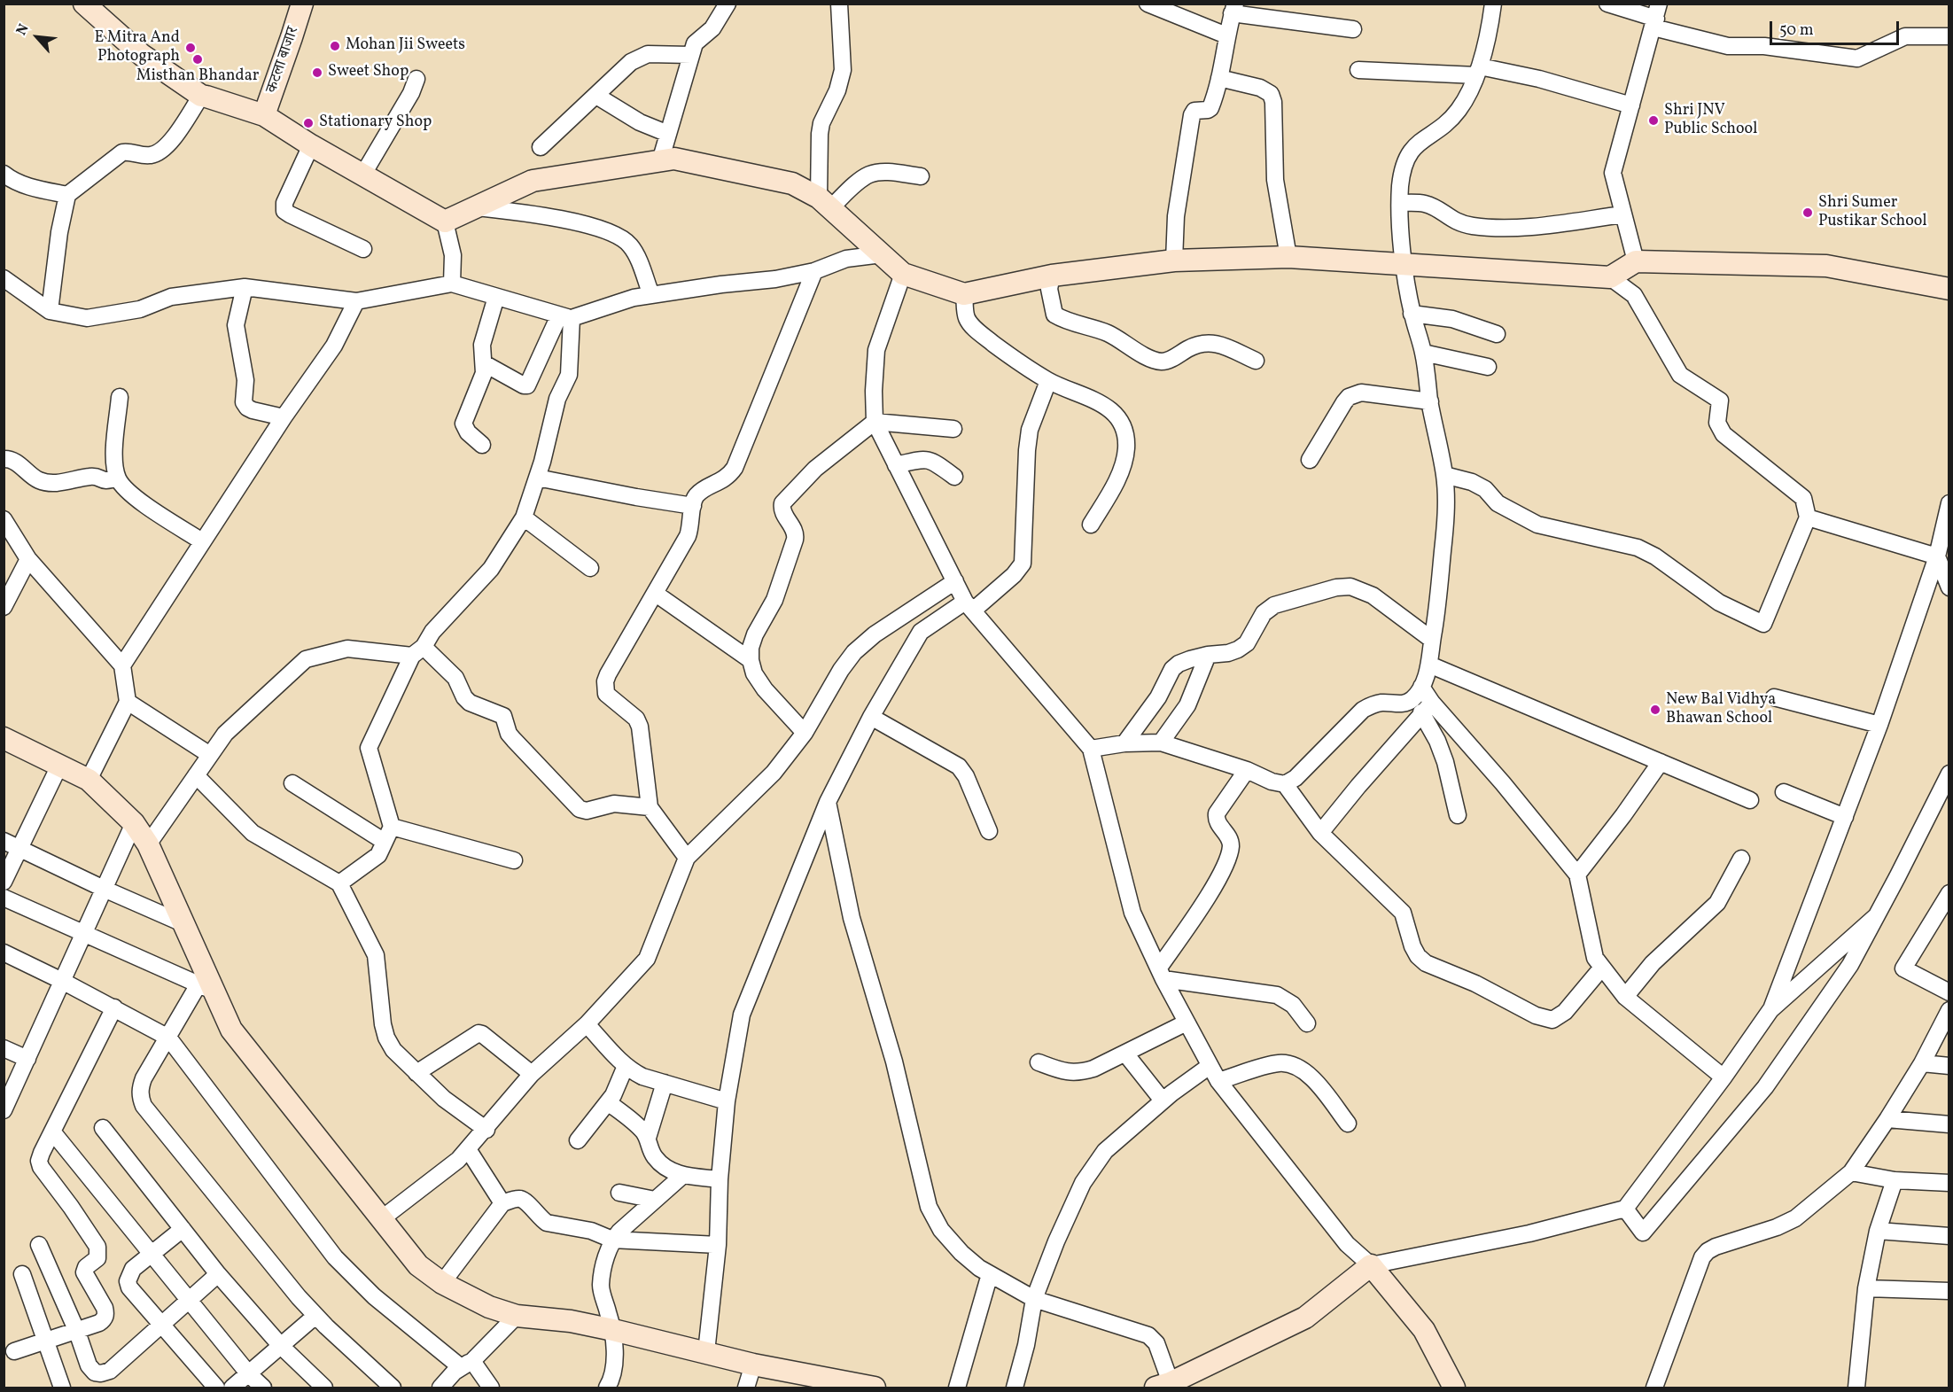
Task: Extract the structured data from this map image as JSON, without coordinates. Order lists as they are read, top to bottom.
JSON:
{
  "streets": {
    "street": ["कटला बाजार"]
  },
  "places": [
    "Mohan Jii Sweets",
    "E Mitra And Photograph",
    "Misthan Bhandar",
    "Sweet Shop",
    "Shri JNV Public School",
    "Stationary Shop",
    "Shri Sumer Pustikar School",
    "New Bal Vidhya Bhawan School"
  ],
  "scale_bar": "50 m",
  "north": "top left"
}
